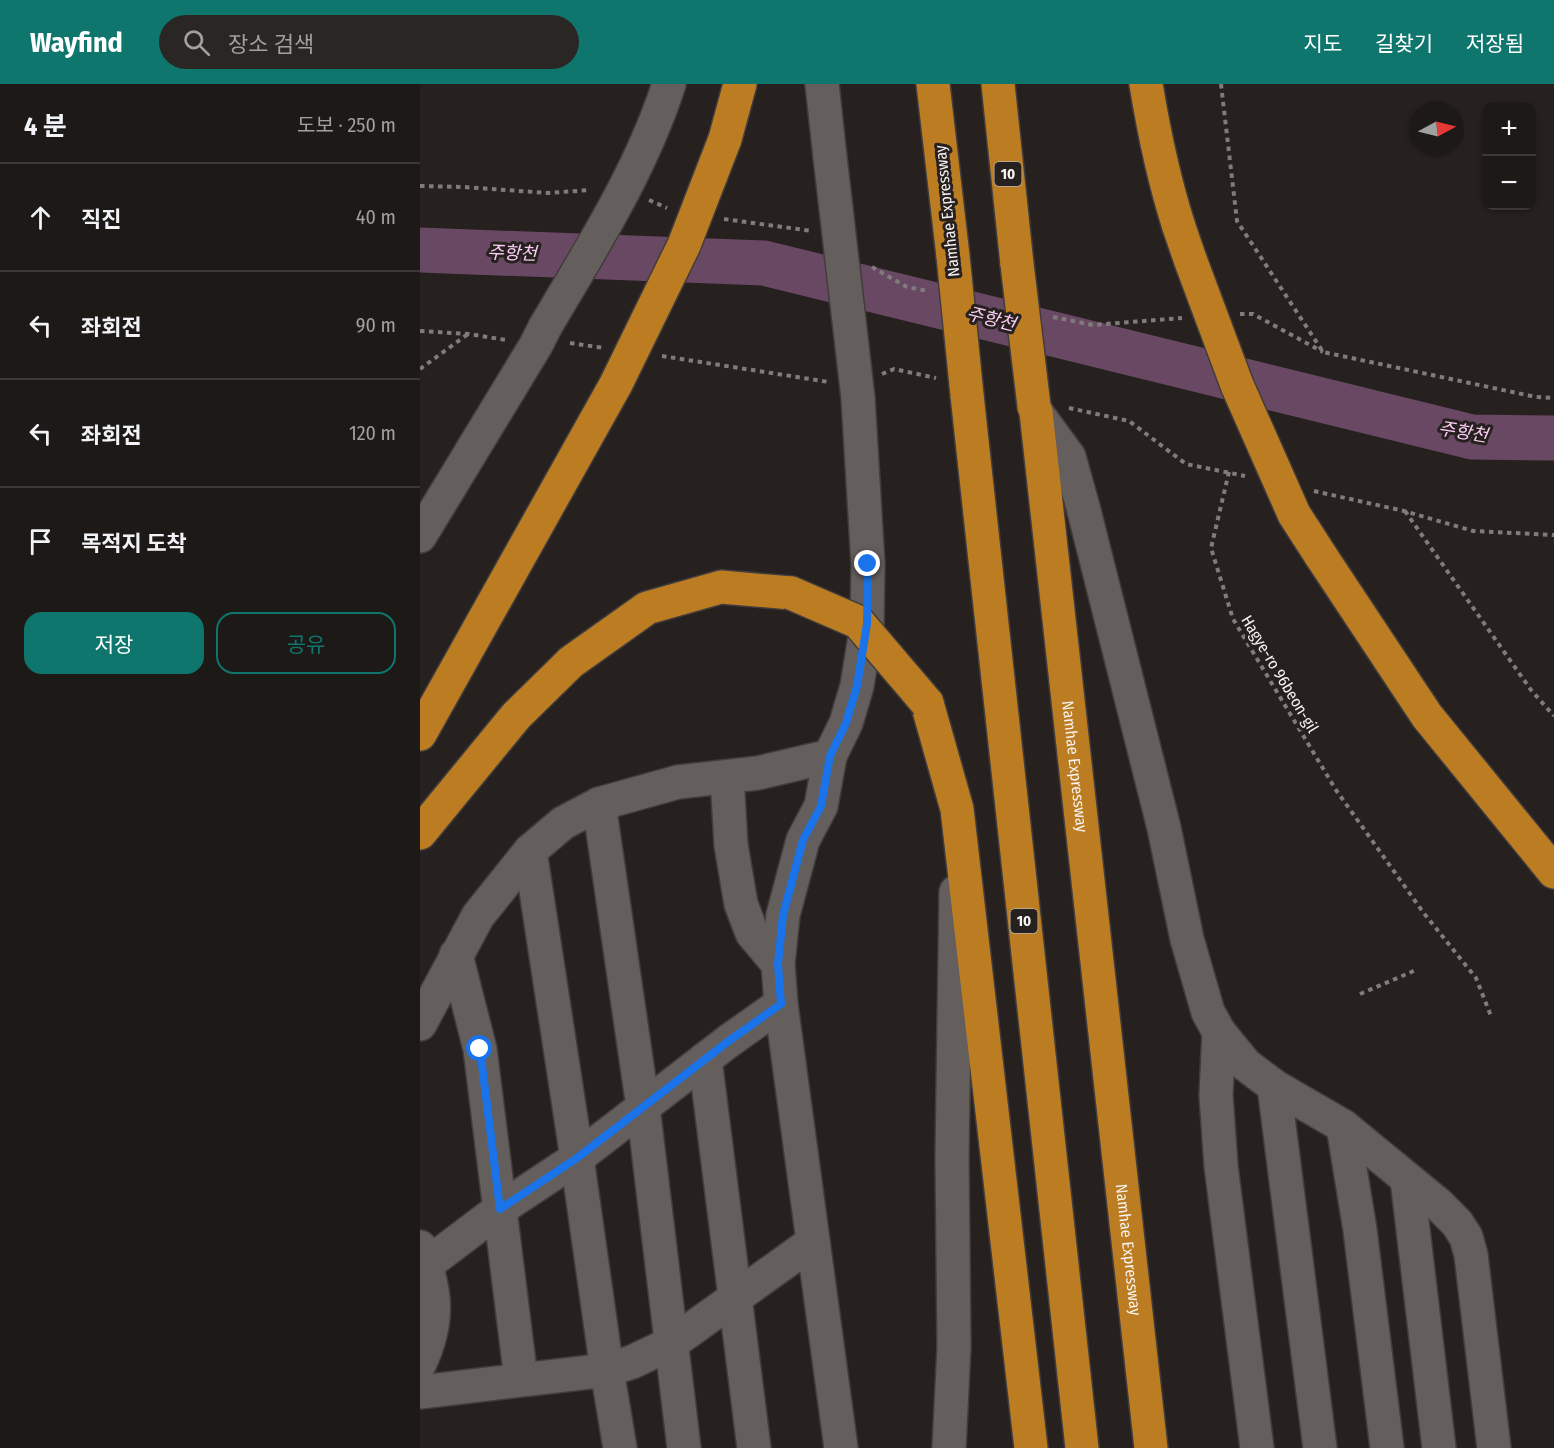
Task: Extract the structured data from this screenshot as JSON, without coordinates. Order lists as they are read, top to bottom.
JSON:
{
  "streets": {
    "highway": ["10", "Namhae Expressway"],
    "path": ["Hagye-ro 96beon-gil"]
  },
  "water": ["주항천"],
  "north": "right",
  "page": {
    "header": "Wayfind",
    "search": "장소 검색",
    "nav": ["지도", "길찾기", "저장됨"],
    "heading": ["4 분", "도보 · 250 m"],
    "map_buttons": ["+", "−"],
    "list": [
      ["직진", "40 m"],
      ["좌회전", "90 m"],
      ["좌회전", "120 m"],
      "목적지 도착"
    ],
    "buttons": ["저장", "공유"]
  }
}
